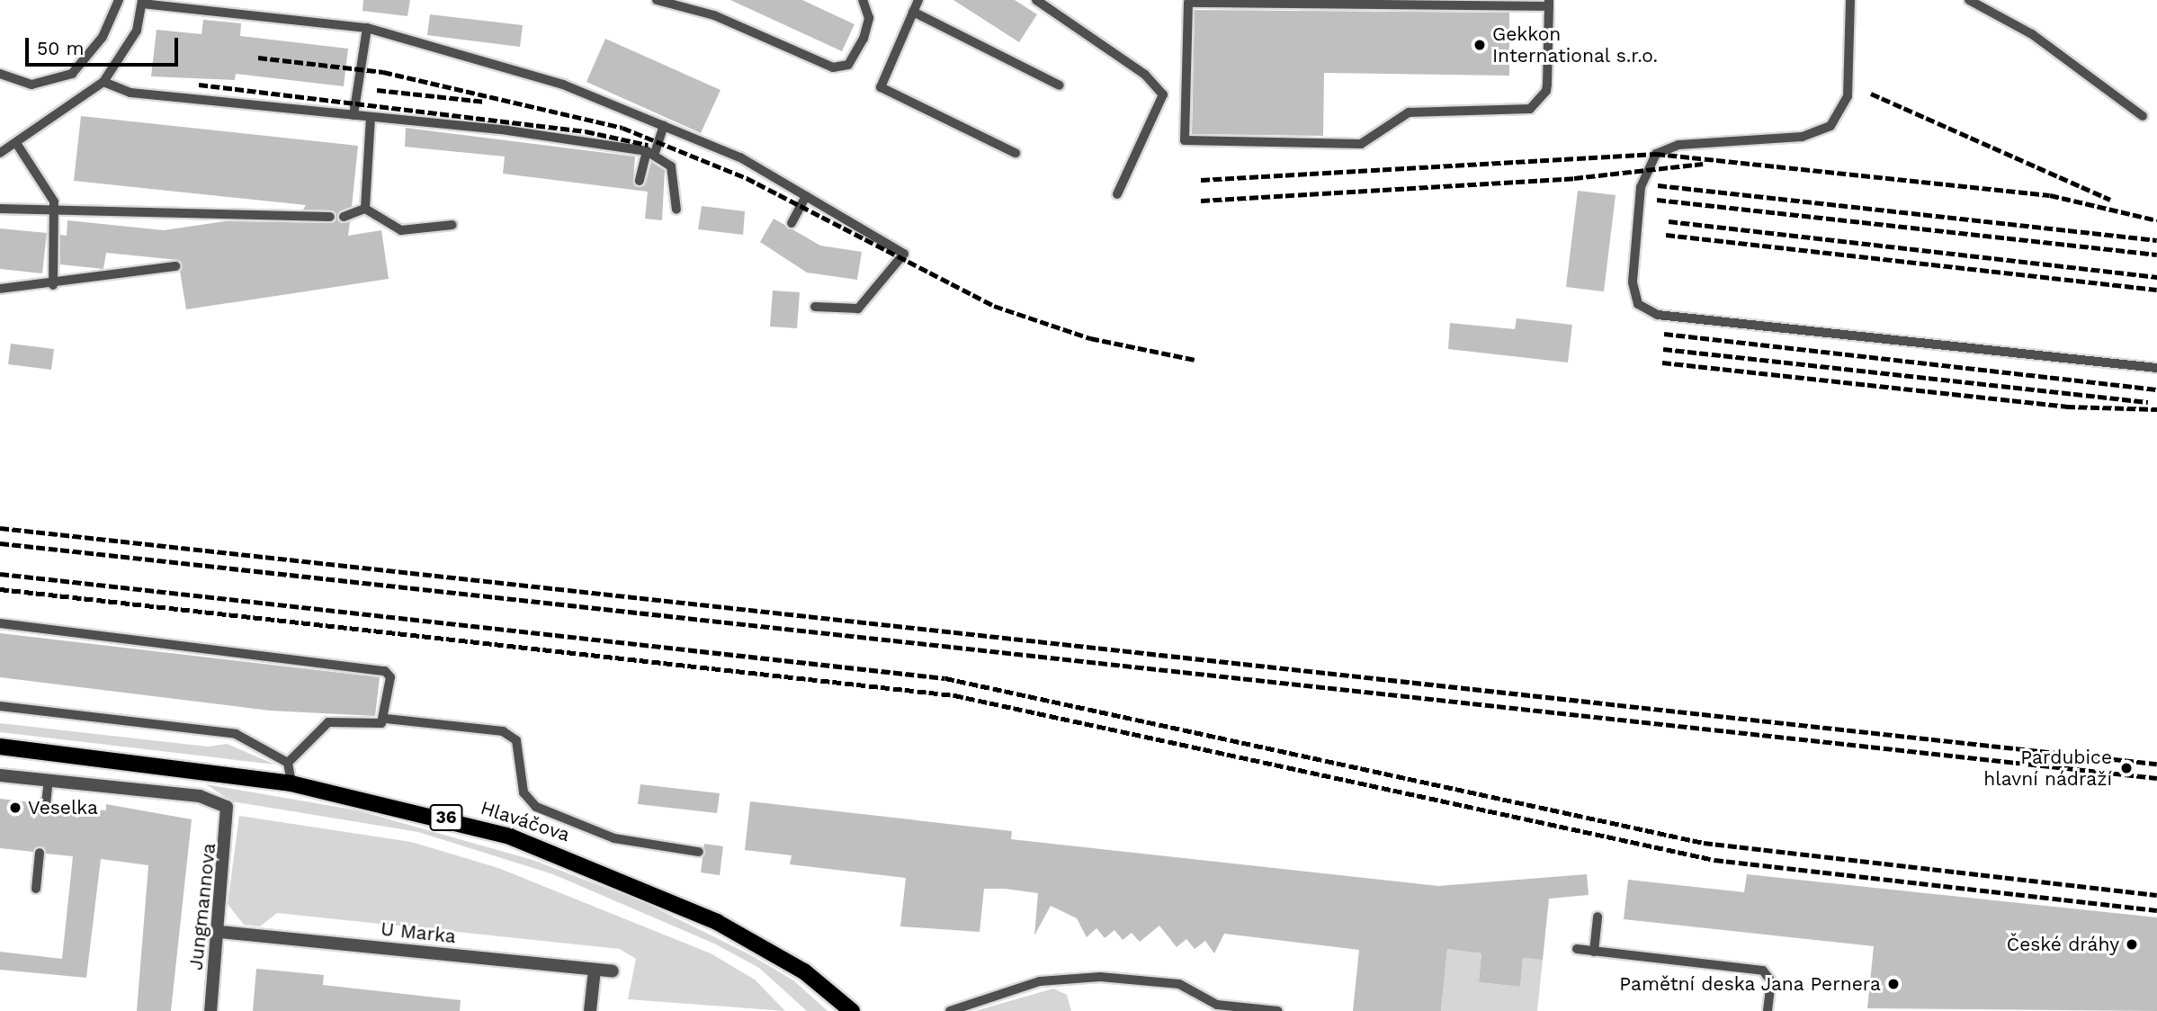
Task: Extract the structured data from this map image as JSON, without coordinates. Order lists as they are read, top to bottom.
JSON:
{
  "streets": {
    "main road": ["36", "Hlaváčova"],
    "street": ["Jungmannova", "U Marka"]
  },
  "crossings": [
    ["Jungmannova", "U Marka"]
  ],
  "places": [
    "Gekkon International s.r.o.",
    "Pardubice hlavní nádraží",
    "Veselka",
    "České dráhy",
    "Pamětní deska Jana Pernera"
  ],
  "scale_bar": "50 m"
}
